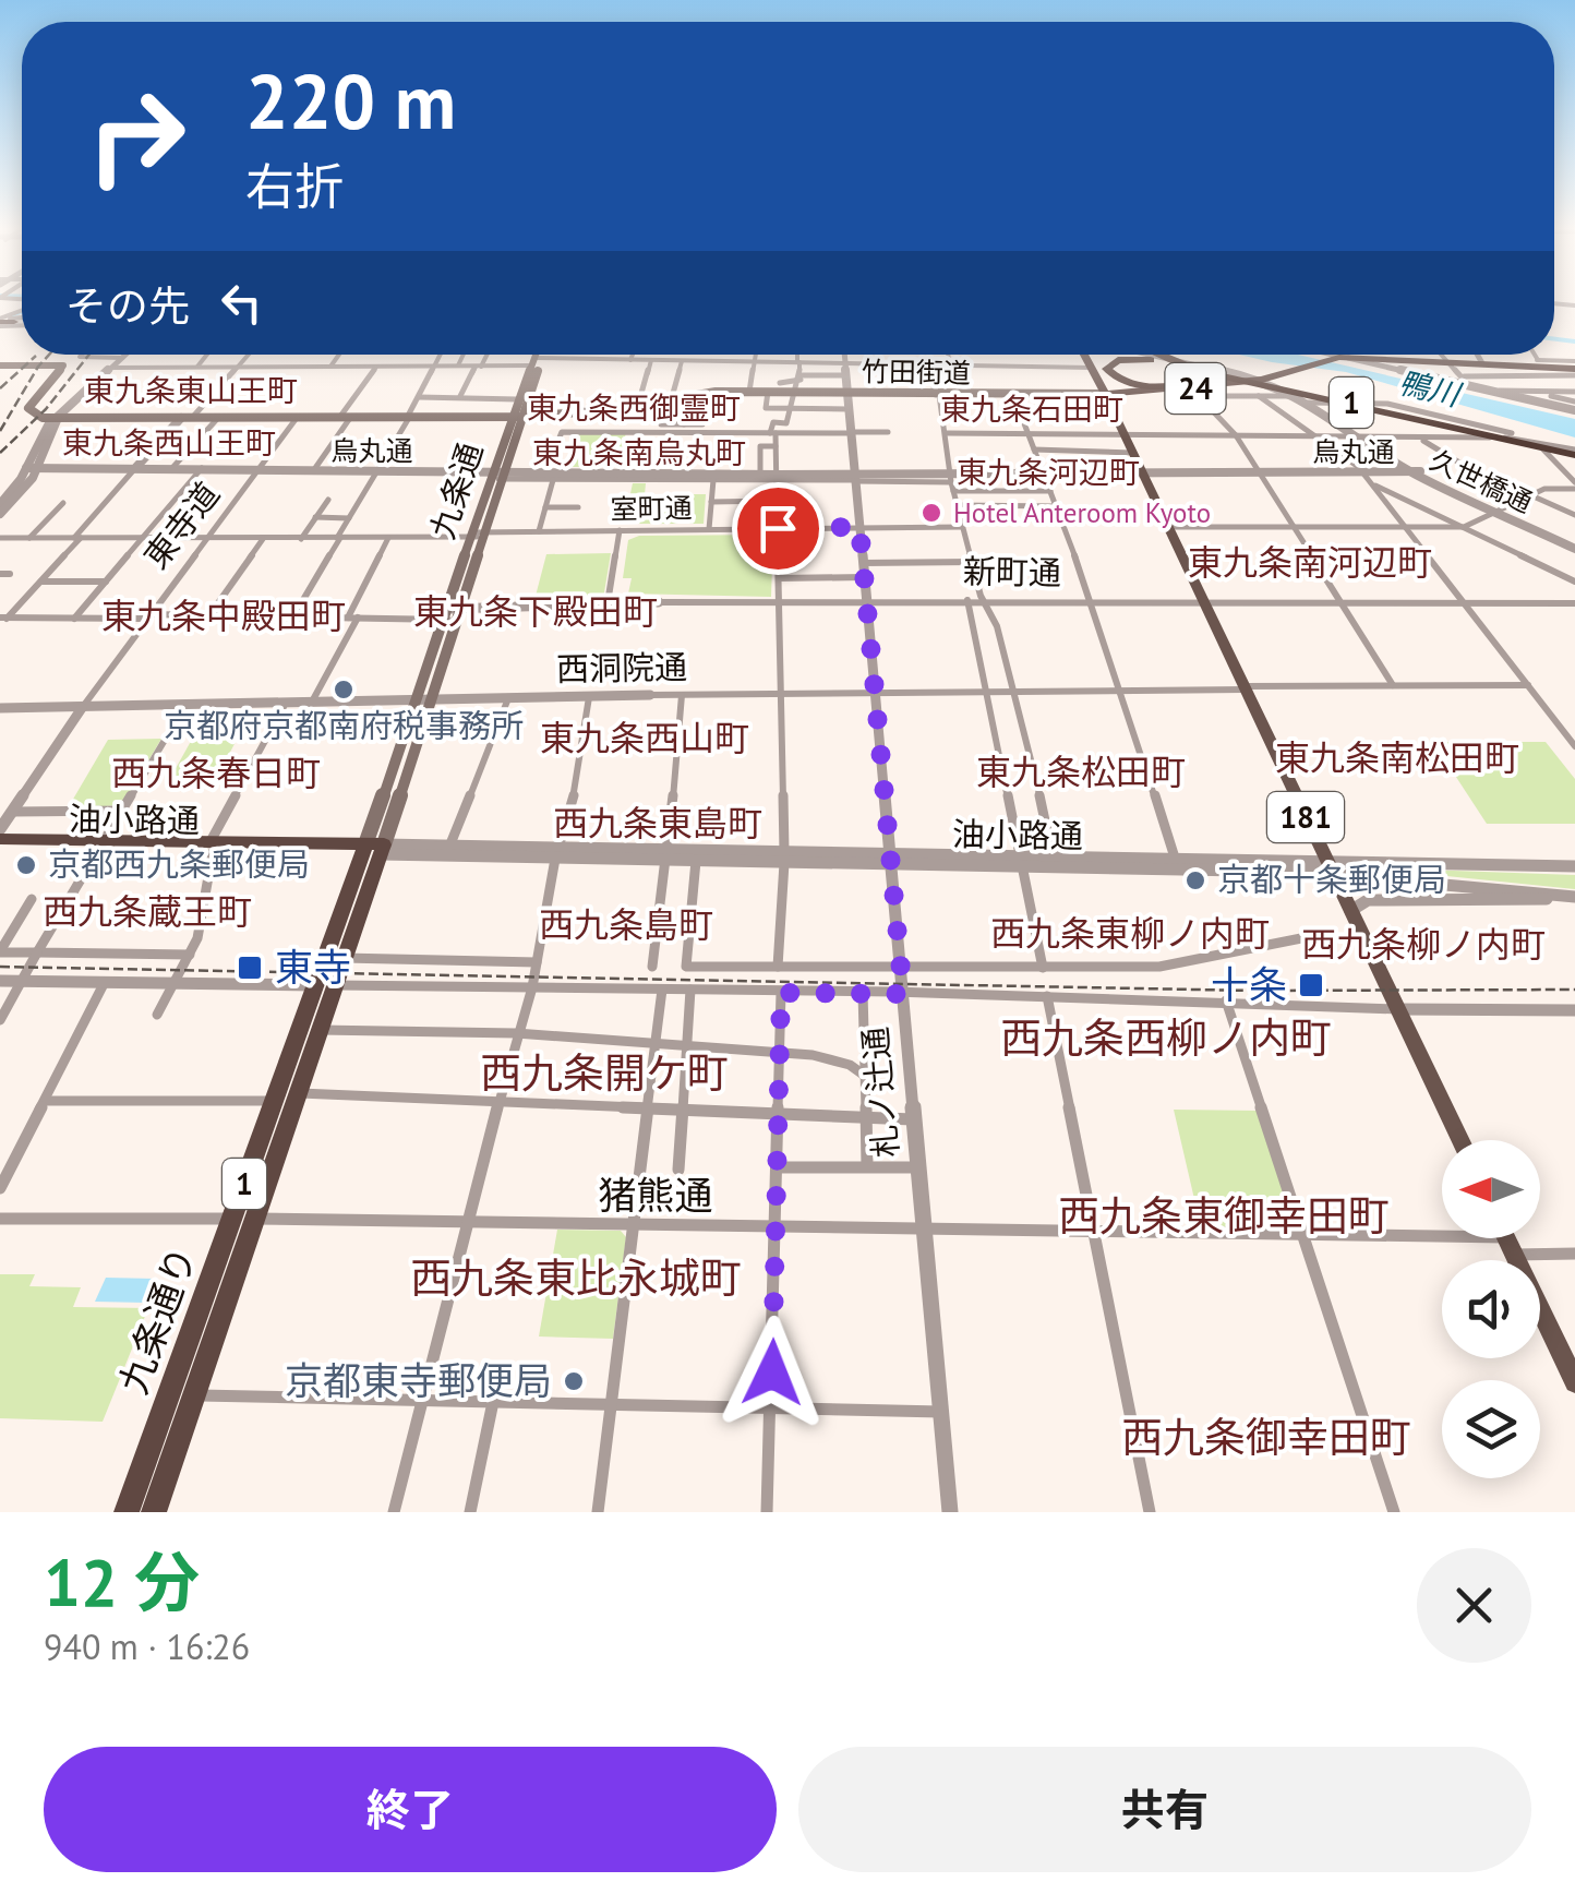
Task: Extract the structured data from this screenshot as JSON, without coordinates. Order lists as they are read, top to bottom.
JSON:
{
  "streets": {
    "highway": [
      "竹田街道",
      "24",
      "1",
      "油小路通",
      "九条通り"
    ],
    "main road": ["九条通", "181"],
    "street": [
      "烏丸通",
      "久世橋通",
      "室町通",
      "東寺道",
      "新町通",
      "西洞院通",
      "札ノ辻通",
      "猪熊通"
    ]
  },
  "crossings": [
    ["竹田街道", "久世橋通"],
    ["竹田街道", "九条通"],
    ["竹田街道", "181"],
    ["竹田街道", "札ノ辻通"],
    ["烏丸通", "久世橋通"],
    ["烏丸通", "九条通"],
    ["烏丸通", "東寺道"],
    ["烏丸通", "181"],
    ["烏丸通", "札ノ辻通"],
    ["九条通", "室町通"],
    ["九条通", "新町通"],
    ["九条通", "西洞院通"],
    ["九条通", "油小路通"],
    ["九条通", "九条通り"],
    ["室町通", "東寺道"],
    ["室町通", "札ノ辻通"],
    ["東寺道", "新町通"],
    ["東寺道", "西洞院通"],
    ["新町通", "181"],
    ["新町通", "札ノ辻通"],
    ["西洞院通", "181"],
    ["西洞院通", "札ノ辻通"],
    ["181", "油小路通"],
    ["油小路通", "札ノ辻通"],
    ["油小路通", "九条通り"],
    ["札ノ辻通", "猪熊通"],
    ["猪熊通", "九条通り"]
  ],
  "districts": [
    "東九条東山王町",
    "東九条西御霊町",
    "東九条石田町",
    "東九条西山王町",
    "東九条南烏丸町",
    "東九条河辺町",
    "東九条南河辺町",
    "東九条下殿田町",
    "東九条中殿田町",
    "東九条西山町",
    "東九条南松田町",
    "東九条松田町",
    "西九条春日町",
    "西九条東島町",
    "西九条蔵王町",
    "西九条島町",
    "西九条東柳ノ内町",
    "西九条柳ノ内町",
    "西九条西柳ノ内町",
    "西九条開ケ町",
    "西九条東御幸田町",
    "西九条東比永城町",
    "西九条御幸田町"
  ],
  "water": ["鴨川"],
  "places": {
    "other": [
      "Hotel Anteroom Kyoto",
      "京都府京都南府税事務所",
      "京都西九条郵便局",
      "京都十条郵便局",
      "京都東寺郵便局"
    ],
    "transit": ["東寺", "十条"]
  },
  "north": "left",
  "page": {
    "turn": ["220 m", "右折"],
    "then": "その先",
    "heading": ["12 分", "940 m · 16:26"],
    "buttons": ["終了", "共有"]
  }
}
